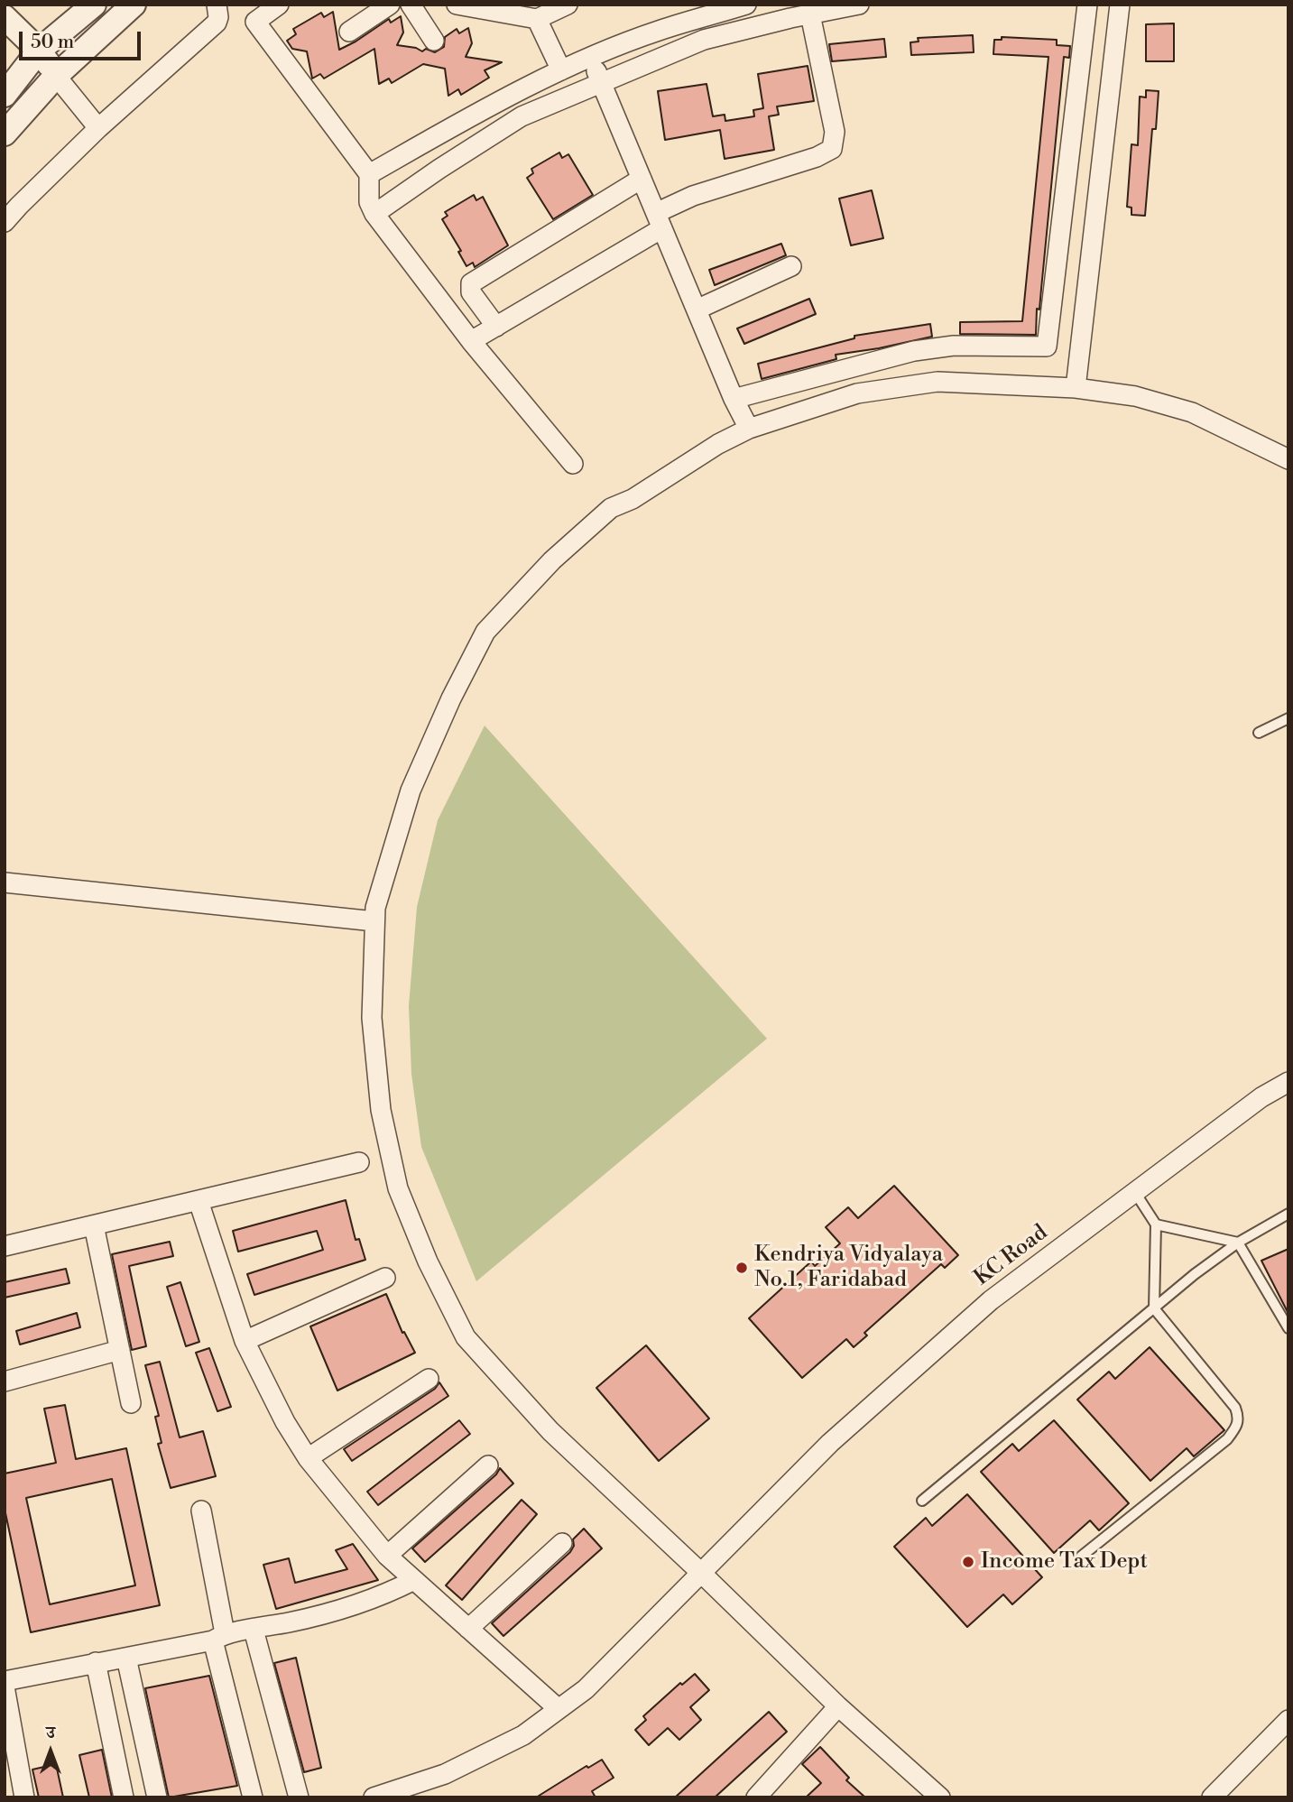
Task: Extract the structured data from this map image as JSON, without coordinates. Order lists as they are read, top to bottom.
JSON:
{
  "streets": {
    "street": ["KC Road"]
  },
  "places": ["Kendriya Vidyalaya No.1, Faridabad", "Income Tax Dept"],
  "scale_bar": "50 m",
  "north": "top"
}
